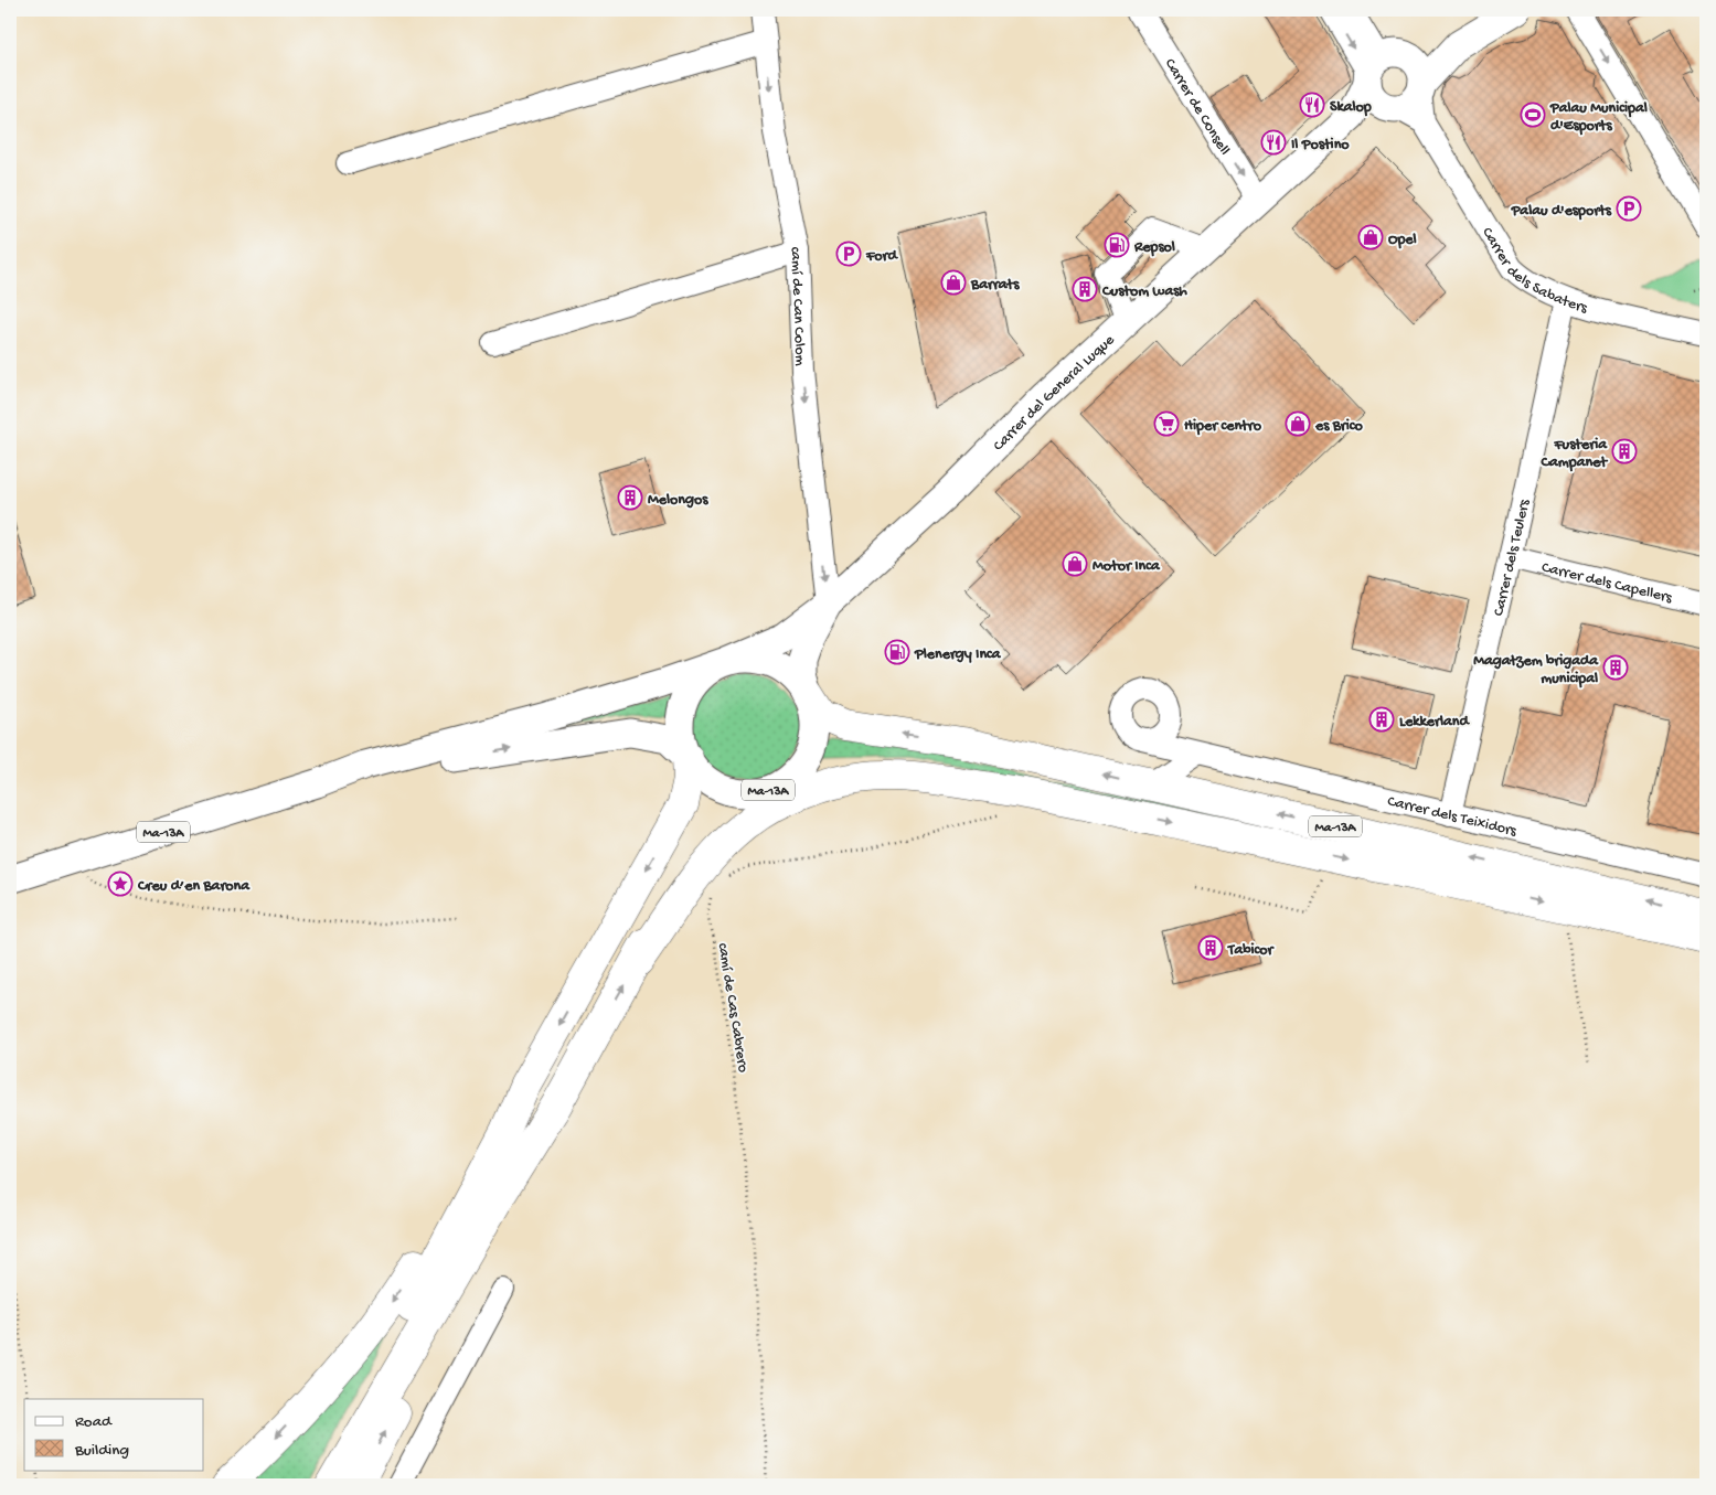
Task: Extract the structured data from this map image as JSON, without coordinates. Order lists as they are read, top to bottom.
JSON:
{
  "streets": {
    "highway": ["Ma-13A"],
    "main road": ["Carrer del General Luque"],
    "street": [
      "Carrer de Consell",
      "Carrer dels Sabaters",
      "camí de Can Colom",
      "Carrer dels Teulers",
      "Carrer dels Capellers",
      "Carrer dels Teixidors"
    ],
    "path": ["camí de Cas Cabrero"]
  },
  "crossings": [
    ["Carrer de Consell", "Carrer del General Luque"],
    ["Carrer dels Sabaters", "Carrer del General Luque"],
    ["Carrer dels Sabaters", "Carrer dels Teulers"],
    ["camí de Can Colom", "Carrer del General Luque"],
    ["Carrer del General Luque", "Ma-13A"],
    ["Carrer dels Teulers", "Carrer dels Capellers"],
    ["Carrer dels Teulers", "Carrer dels Teixidors"]
  ],
  "one_way": ["camí de Can Colom"],
  "places": {
    "restaurant": ["Skalop", "Il Postino"],
    "sports": ["Palau Municipal d'Esports"],
    "parking": ["Palau d'esports", "Ford"],
    "shop": [
      "Opel",
      "Barrats",
      "es Brico",
      "Motor Inca"
    ],
    "fuel station": ["Repsol", "Plenergy Inca"],
    "building": [
      "Custom wash",
      "Fusteria Campanet",
      "Melongos",
      "Magatzem brigada municipal",
      "Lekkerland",
      "Tabicor"
    ],
    "supermarket": ["Hiper centro"],
    "place": ["Creu d’en Barona"]
  },
  "legend": ["Road", "Building"]
}
